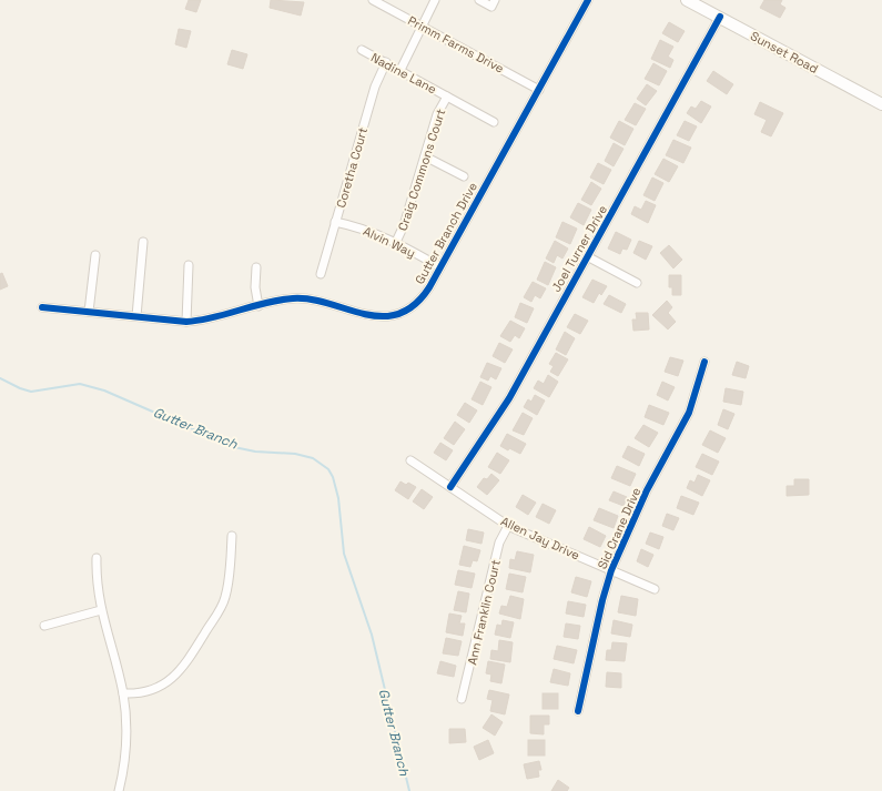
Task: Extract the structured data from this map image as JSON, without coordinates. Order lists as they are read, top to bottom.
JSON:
{
  "streets": {
    "main road": ["Sunset Road"],
    "street": [
      "Primm Farms Drive",
      "Nadine Lane",
      "Coretha Court",
      "Craig Commons Court",
      "Gutter Branch Drive",
      "Alvin Way",
      "Joel Turner Drive",
      "Sid Crane Drive",
      "Allen Jay Drive",
      "Ann Franklin Court"
    ]
  },
  "crossings": [
    ["Primm Farms Drive", "Gutter Branch Drive"],
    ["Sunset Road", "Joel Turner Drive"],
    ["Nadine Lane", "Coretha Court"],
    ["Nadine Lane", "Craig Commons Court"],
    ["Coretha Court", "Alvin Way"],
    ["Craig Commons Court", "Alvin Way"],
    ["Gutter Branch Drive", "Alvin Way"],
    ["Joel Turner Drive", "Allen Jay Drive"],
    ["Sid Crane Drive", "Allen Jay Drive"],
    ["Allen Jay Drive", "Ann Franklin Court"]
  ],
  "water": ["Gutter Branch"]
}
